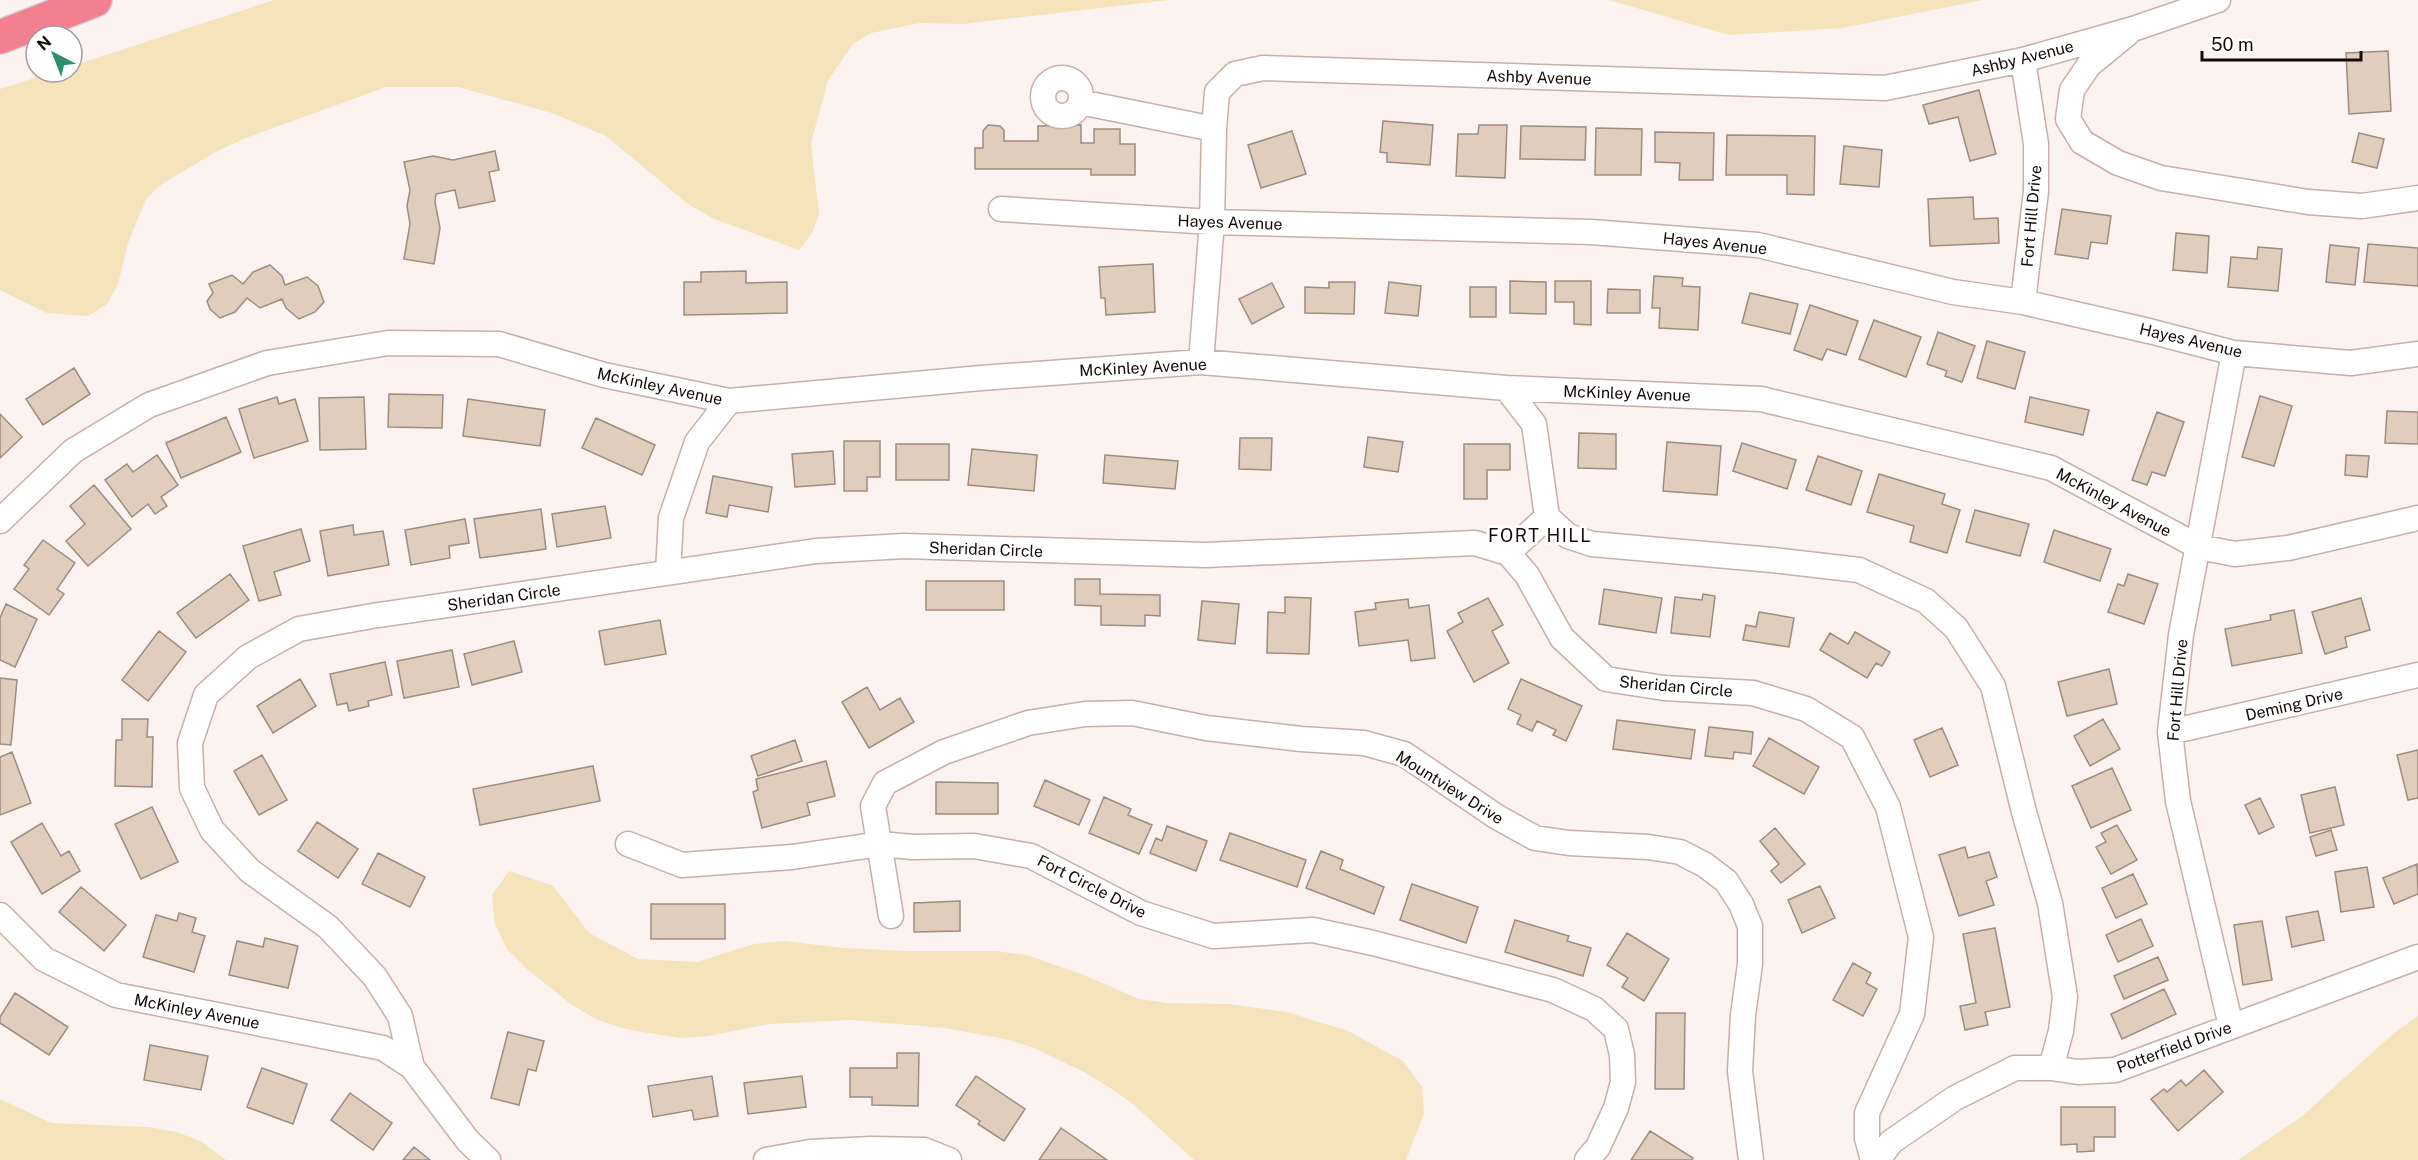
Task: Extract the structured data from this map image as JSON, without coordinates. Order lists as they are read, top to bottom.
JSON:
{
  "streets": {
    "street": [
      "Ashby Avenue",
      "Fort Hill Drive",
      "Hayes Avenue",
      "McKinley Avenue",
      "Sheridan Circle",
      "Deming Drive",
      "Mountview Drive",
      "Fort Circle Drive",
      "Potterfield Drive"
    ]
  },
  "crossings": [
    ["Ashby Avenue", "Fort Hill Drive"],
    ["Ashby Avenue", "Hayes Avenue"],
    ["Ashby Avenue", "McKinley Avenue"],
    ["Fort Hill Drive", "Hayes Avenue"],
    ["Fort Hill Drive", "McKinley Avenue"],
    ["Fort Hill Drive", "Deming Drive"],
    ["Fort Hill Drive", "Potterfield Drive"],
    ["McKinley Avenue", "Sheridan Circle"],
    ["Sheridan Circle", "Potterfield Drive"],
    ["Mountview Drive", "Fort Circle Drive"]
  ],
  "districts": ["FORT HILL"],
  "scale_bar": "50 m",
  "north": "top left"
}
